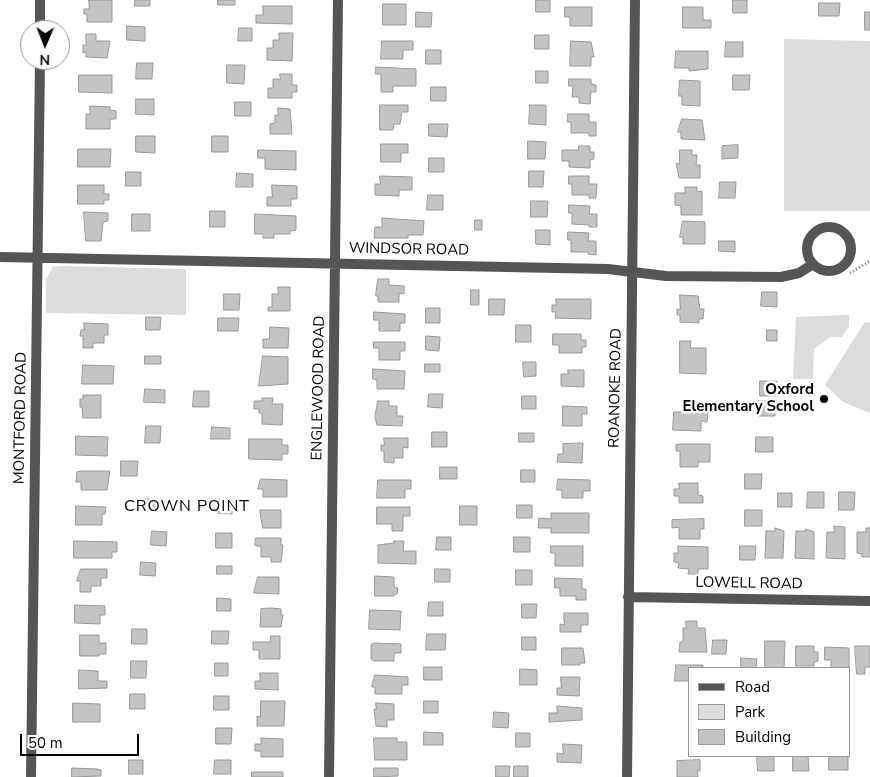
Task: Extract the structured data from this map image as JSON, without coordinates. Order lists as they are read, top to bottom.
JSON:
{
  "streets": {
    "street": [
      "WINDSOR ROAD",
      "ENGLEWOOD ROAD",
      "ROANOKE ROAD",
      "MONTFORD ROAD",
      "LOWELL ROAD"
    ]
  },
  "crossings": [
    ["WINDSOR ROAD", "ENGLEWOOD ROAD"],
    ["WINDSOR ROAD", "ROANOKE ROAD"],
    ["WINDSOR ROAD", "MONTFORD ROAD"],
    ["ROANOKE ROAD", "LOWELL ROAD"]
  ],
  "districts": ["CROWN POINT"],
  "places": ["Oxford Elementary School"],
  "legend": ["Road", "Park", "Building"],
  "scale_bar": "50 m",
  "north": "bottom"
}
